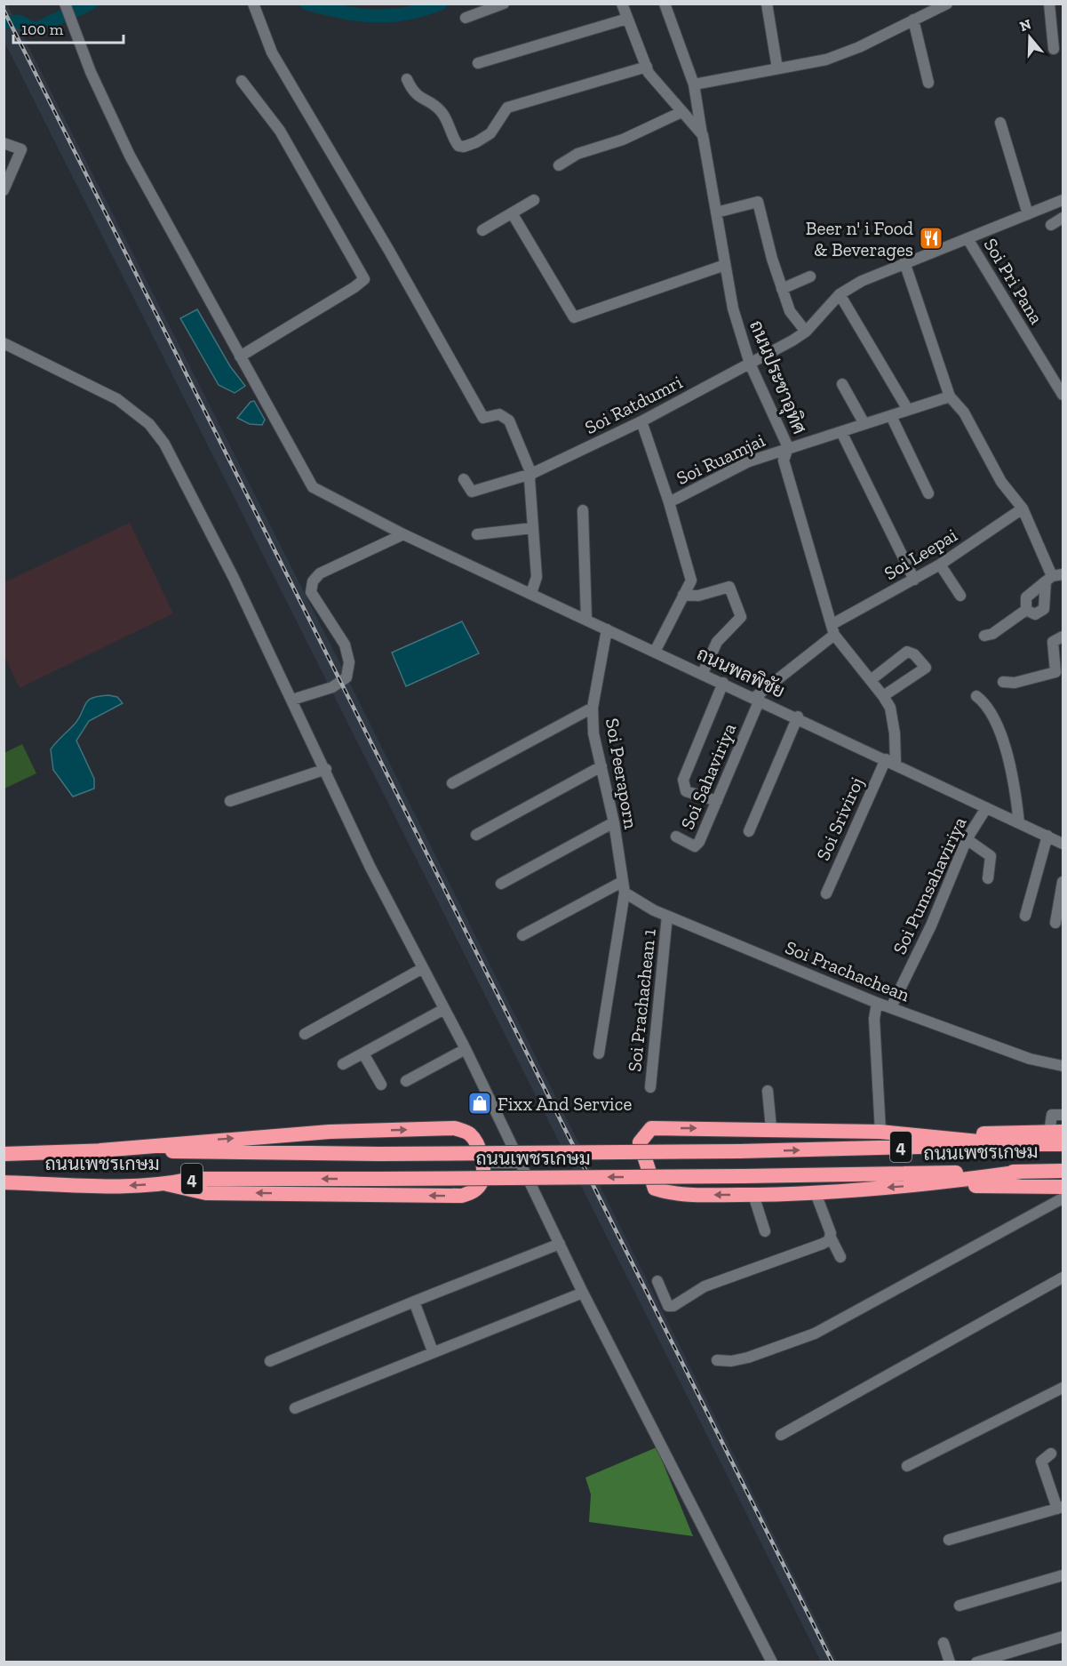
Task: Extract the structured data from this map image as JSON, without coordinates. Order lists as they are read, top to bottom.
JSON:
{
  "streets": {
    "highway": ["4", "ถนนเพชรเกษม"],
    "street": [
      "Soi Pri Pana",
      "ถนนประชาอุทิศ",
      "Soi Ratdumri",
      "Soi Ruamjai",
      "Soi Leepai",
      "ถนนพลพิชัย",
      "Soi Peeraporn",
      "Soi Sahaviriya",
      "Soi Sriviroj",
      "Soi Pumsahaviriya",
      "Soi Prachachean",
      "Soi Prachachean 1"
    ]
  },
  "crossings": [
    ["Soi Pri Pana", "Soi Ratdumri"],
    ["ถนนประชาอุทิศ", "Soi Ratdumri"],
    ["ถนนประชาอุทิศ", "Soi Ruamjai"],
    ["ถนนประชาอุทิศ", "Soi Leepai"],
    ["ถนนประชาอุทิศ", "ถนนพลพิชัย"],
    ["ถนนประชาอุทิศ", "Soi Sriviroj"],
    ["Soi Leepai", "ถนนพลพิชัย"],
    ["Soi Leepai", "Soi Sahaviriya"],
    ["ถนนพลพิชัย", "Soi Peeraporn"],
    ["ถนนพลพิชัย", "Soi Sahaviriya"],
    ["ถนนพลพิชัย", "Soi Sriviroj"],
    ["ถนนพลพิชัย", "Soi Pumsahaviriya"],
    ["Soi Peeraporn", "Soi Prachachean"],
    ["Soi Pumsahaviriya", "Soi Prachachean"],
    ["Soi Prachachean", "Soi Prachachean 1"]
  ],
  "places": {
    "restaurant": ["Beer n' i Food & Beverages"],
    "shop": ["Fixx And Service"]
  },
  "scale_bar": "100 m",
  "north": "top"
}
